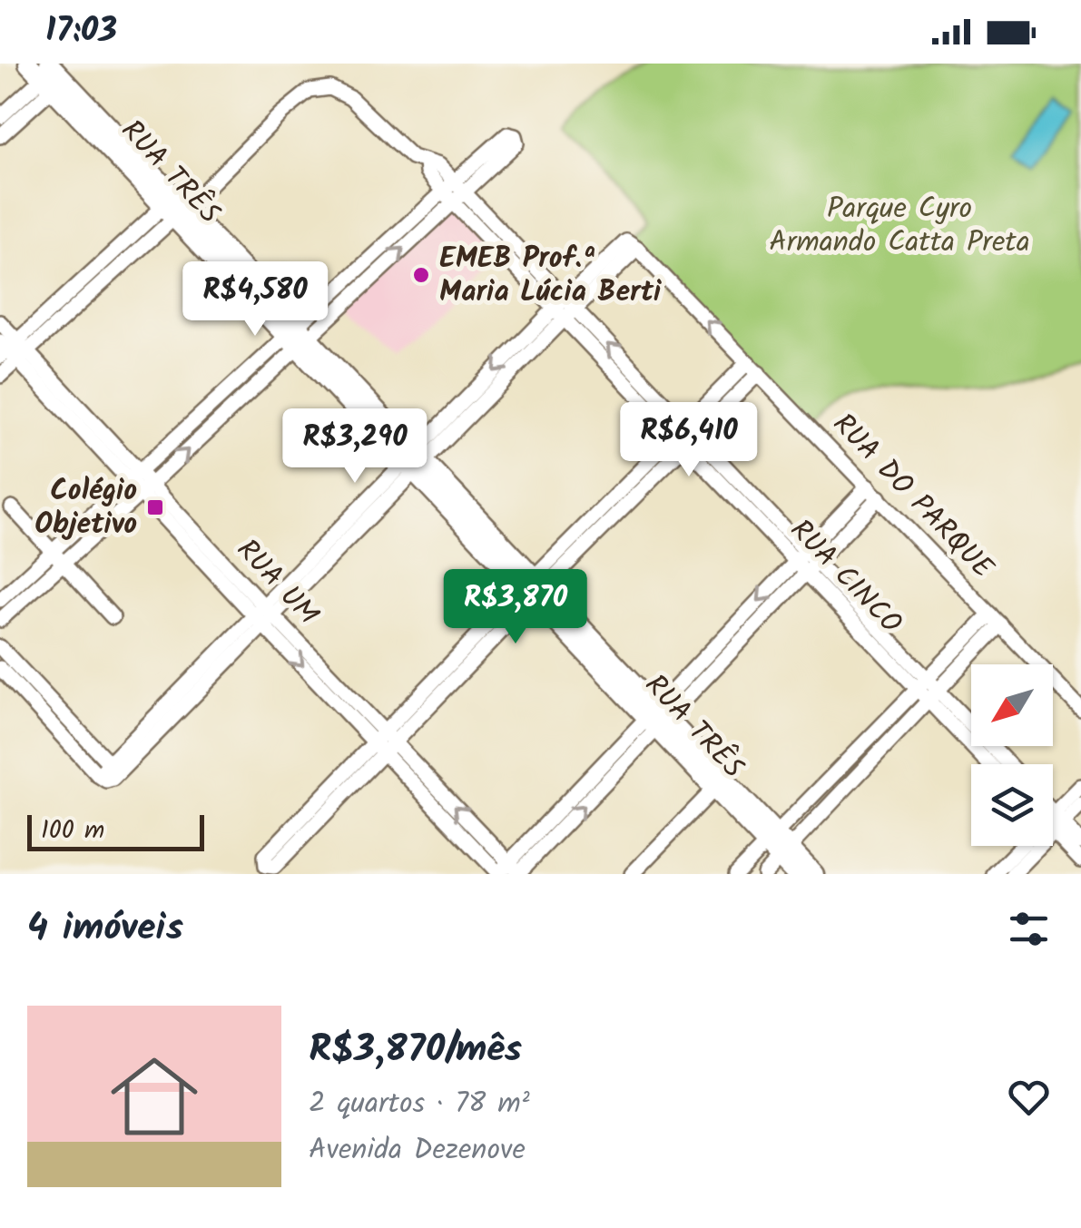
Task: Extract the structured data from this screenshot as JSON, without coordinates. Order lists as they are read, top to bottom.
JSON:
{
  "streets": {
    "street": [
      "RUA TRÊS",
      "RUA DO PARQUE",
      "RUA CINCO",
      "RUA UM"
    ]
  },
  "crossings": [
    ["RUA TRÊS", "RUA CINCO"],
    ["RUA DO PARQUE", "RUA CINCO"]
  ],
  "parks": ["Parque Cyro Armando Catta Preta"],
  "places": {
    "other": ["EMEB Prof.ª Maria Lúcia Berti"],
    "transit": ["Colégio Objetivo"]
  },
  "scale_bar": "100 m",
  "north": "bottom left",
  "page": {
    "status": "17:03",
    "price": [
      "R$4,580",
      "R$6,410",
      "R$3,290",
      "R$3,870"
    ],
    "scale": "100 m",
    "heading": "4 imóveis",
    "list": [
      {
        "name": "R$3,870/mês",
        "note": "2 quartos · 78 m² · Avenida Dezenove"
      }
    ]
  }
}
